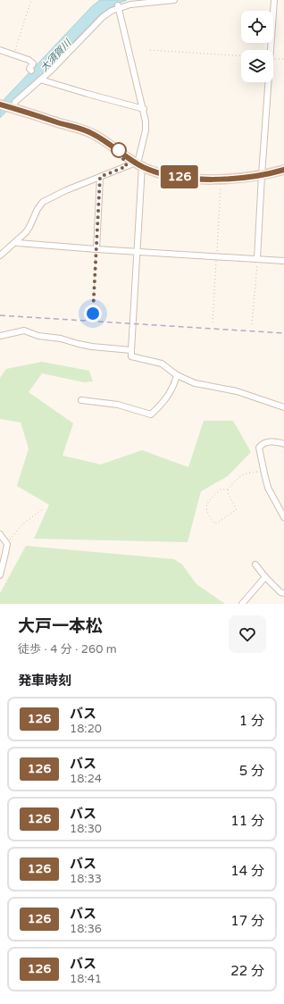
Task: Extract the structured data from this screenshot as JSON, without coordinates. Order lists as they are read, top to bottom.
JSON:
{
  "water": ["大須賀川"],
  "lines": ["bus line 126"],
  "page": {
    "on_map": "126",
    "heading": [
      ["大戸一本松", "徒歩 · 4 分 · 260 m"],
      "発車時刻"
    ],
    "list": [
      {
        "mark": "126",
        "name": "バス",
        "note": "18:20",
        "value": "1 分"
      },
      {
        "mark": "126",
        "name": "バス",
        "note": "18:24",
        "value": "5 分"
      },
      {
        "mark": "126",
        "name": "バス",
        "note": "18:30",
        "value": "11 分"
      },
      {
        "mark": "126",
        "name": "バス",
        "note": "18:33",
        "value": "14 分"
      },
      {
        "mark": "126",
        "name": "バス",
        "note": "18:36",
        "value": "17 分"
      },
      {
        "mark": "126",
        "name": "バス",
        "note": "18:41",
        "value": "22 分"
      }
    ]
  }
}
